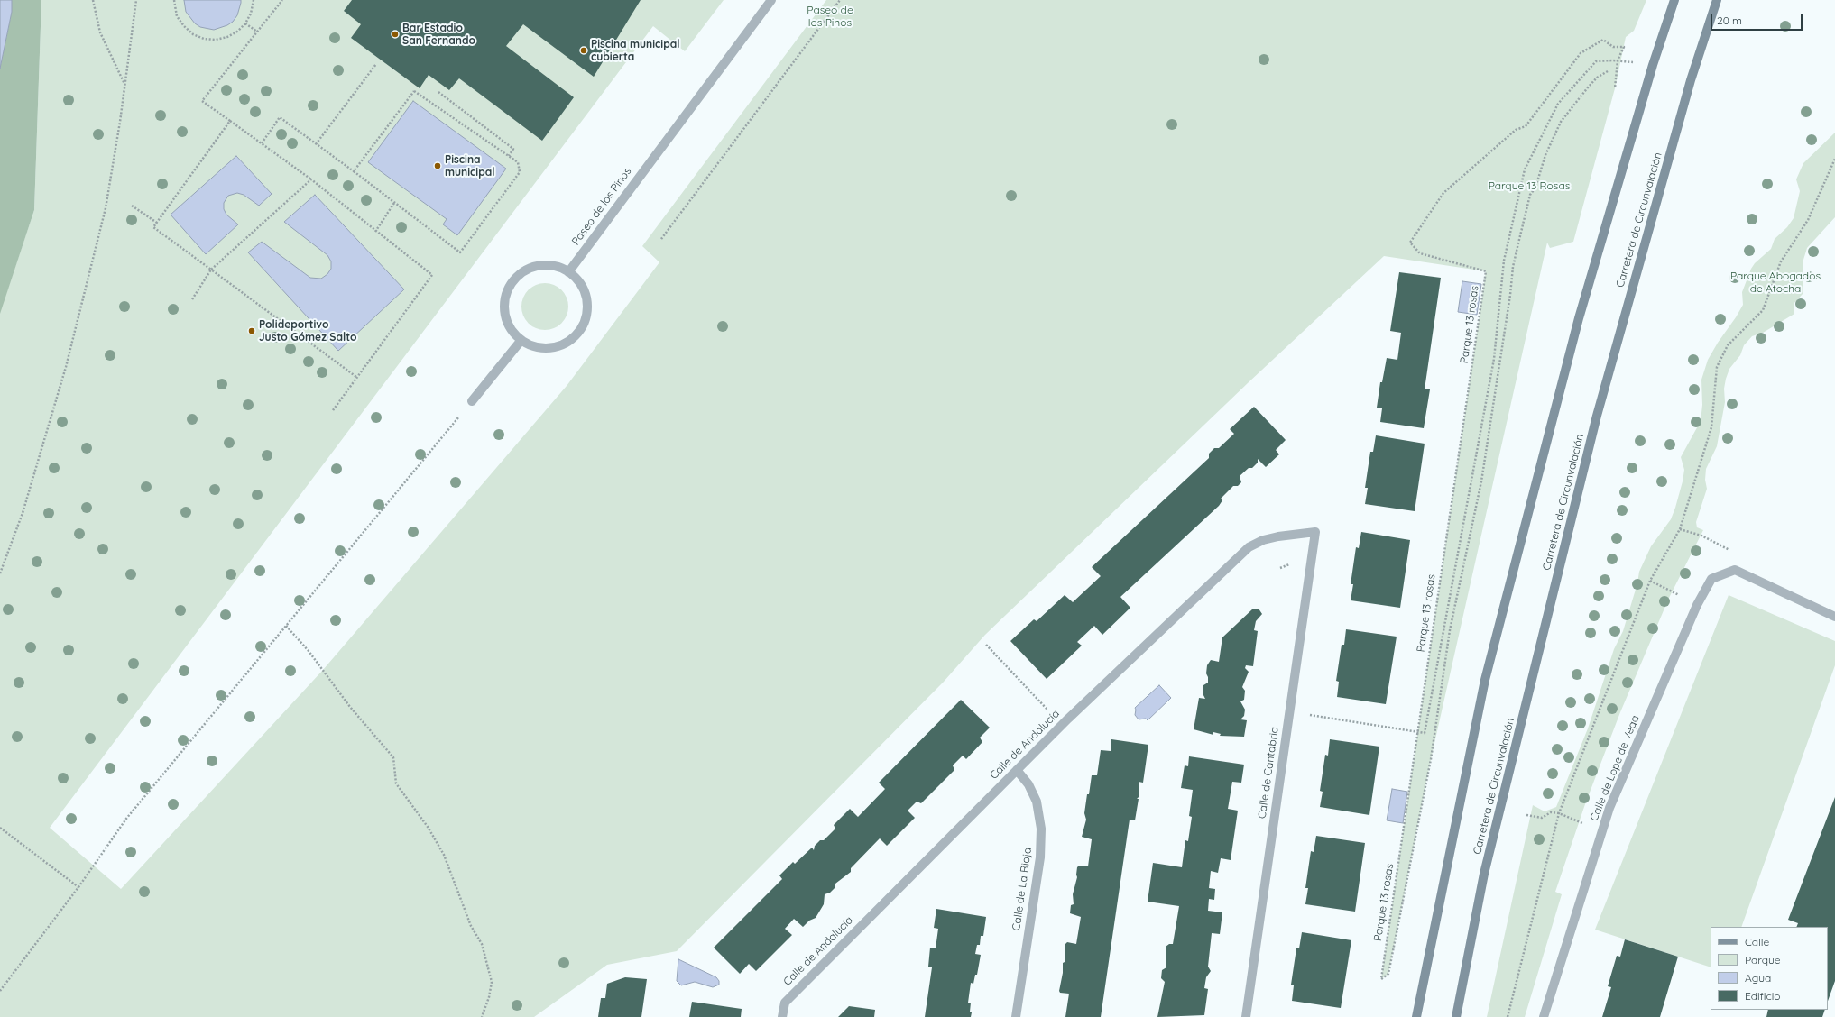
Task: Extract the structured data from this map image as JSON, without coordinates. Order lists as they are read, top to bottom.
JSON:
{
  "streets": {
    "main road": ["Carretera de Circunvalación"],
    "street": [
      "Paseo de los Pinos",
      "Calle de Andalucía",
      "Calle de Lope de Vega",
      "Calle de Cantabria",
      "Calle de La Rioja"
    ],
    "path": ["Parque 13 rosas"]
  },
  "crossings": [
    ["Calle de Andalucía", "Calle de Cantabria"],
    ["Calle de Andalucía", "Calle de La Rioja"]
  ],
  "parks": ["Paseo de los Pinos", "Parque 13 Rosas", "Parque Abogados de Atocha"],
  "places": [
    "Bar Estadio San Fernando",
    "Piscina municipal cubierta",
    "Piscina municipal",
    "Polideportivo Justo Gómez Salto"
  ],
  "legend": [
    "Calle",
    "Parque",
    "Agua",
    "Edificio"
  ],
  "scale_bar": "20 m"
}
